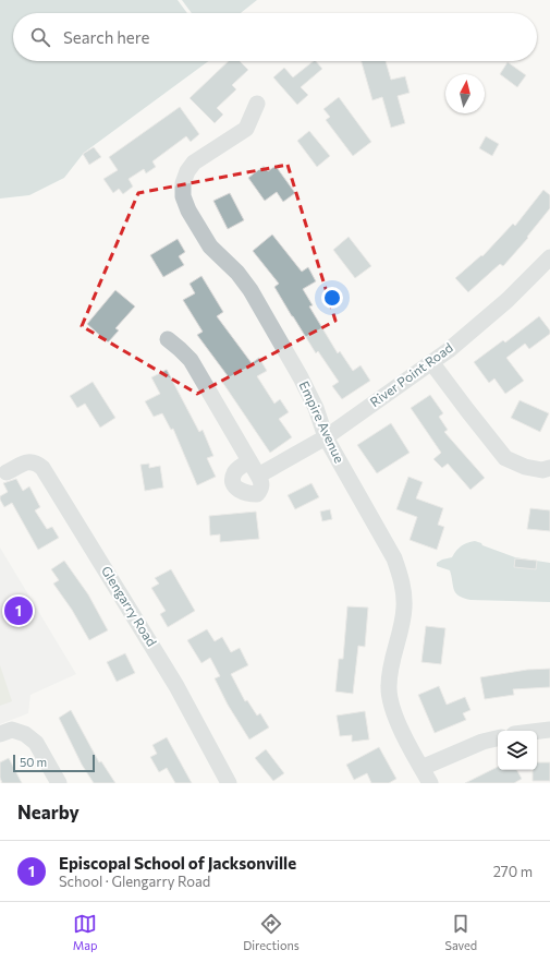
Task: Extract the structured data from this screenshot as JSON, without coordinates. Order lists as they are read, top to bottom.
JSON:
{
  "streets": {
    "street": ["River Point Road", "Empire Avenue", "Glengarry Road"]
  },
  "crossings": [
    ["River Point Road", "Empire Avenue"]
  ],
  "scale_bar": "50 m",
  "north": "top",
  "page": {
    "search": "Search here",
    "pins": "1",
    "scale": "50 m",
    "heading": "Nearby",
    "list": [
      {
        "mark": "1",
        "name": "Episcopal School of Jacksonville",
        "note": "School · Glengarry Road",
        "value": "270 m"
      }
    ],
    "nav": ["Map", "Directions", "Saved"]
  }
}
